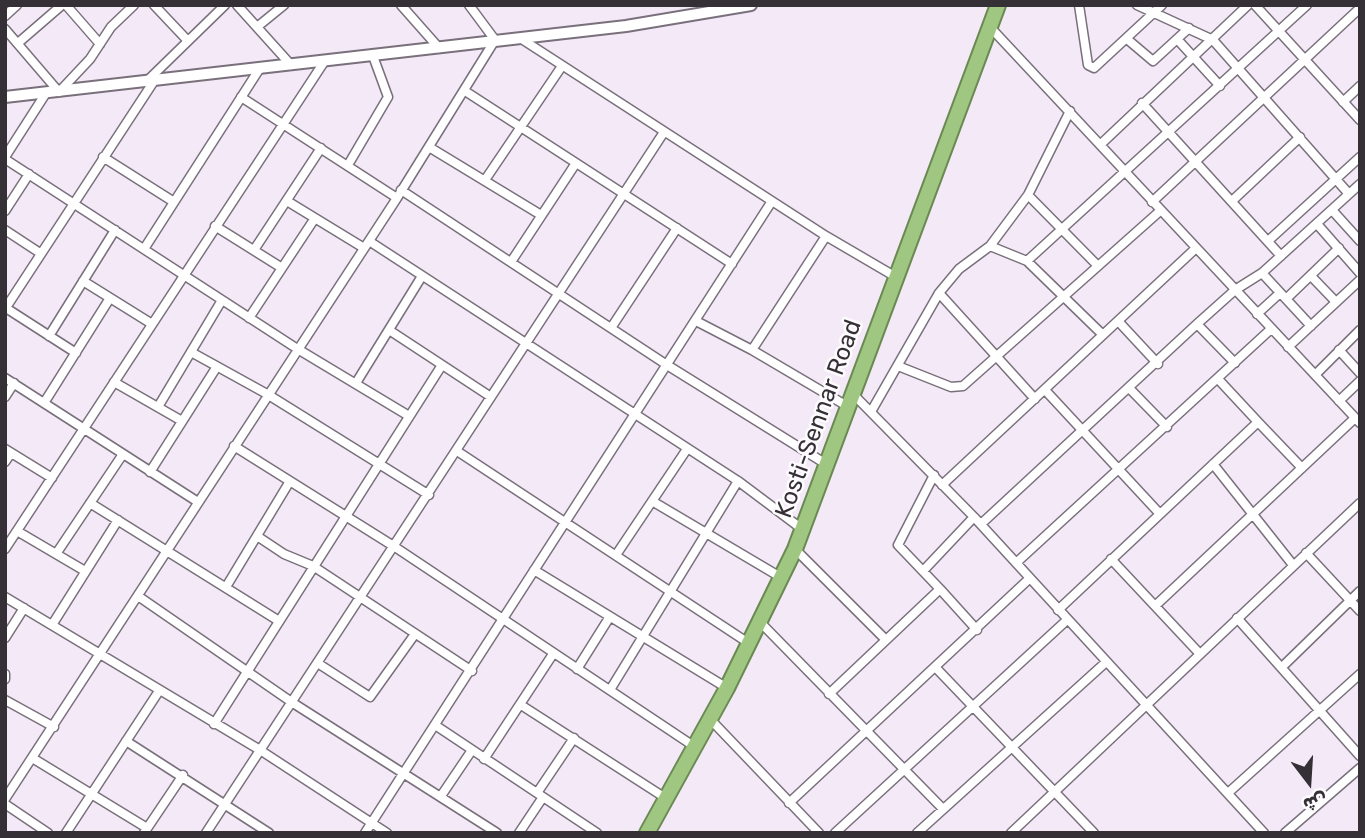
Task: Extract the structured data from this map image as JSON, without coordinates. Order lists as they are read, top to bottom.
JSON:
{
  "streets": {
    "highway": ["Kosti-Sennar Road"]
  },
  "north": "bottom"
}
